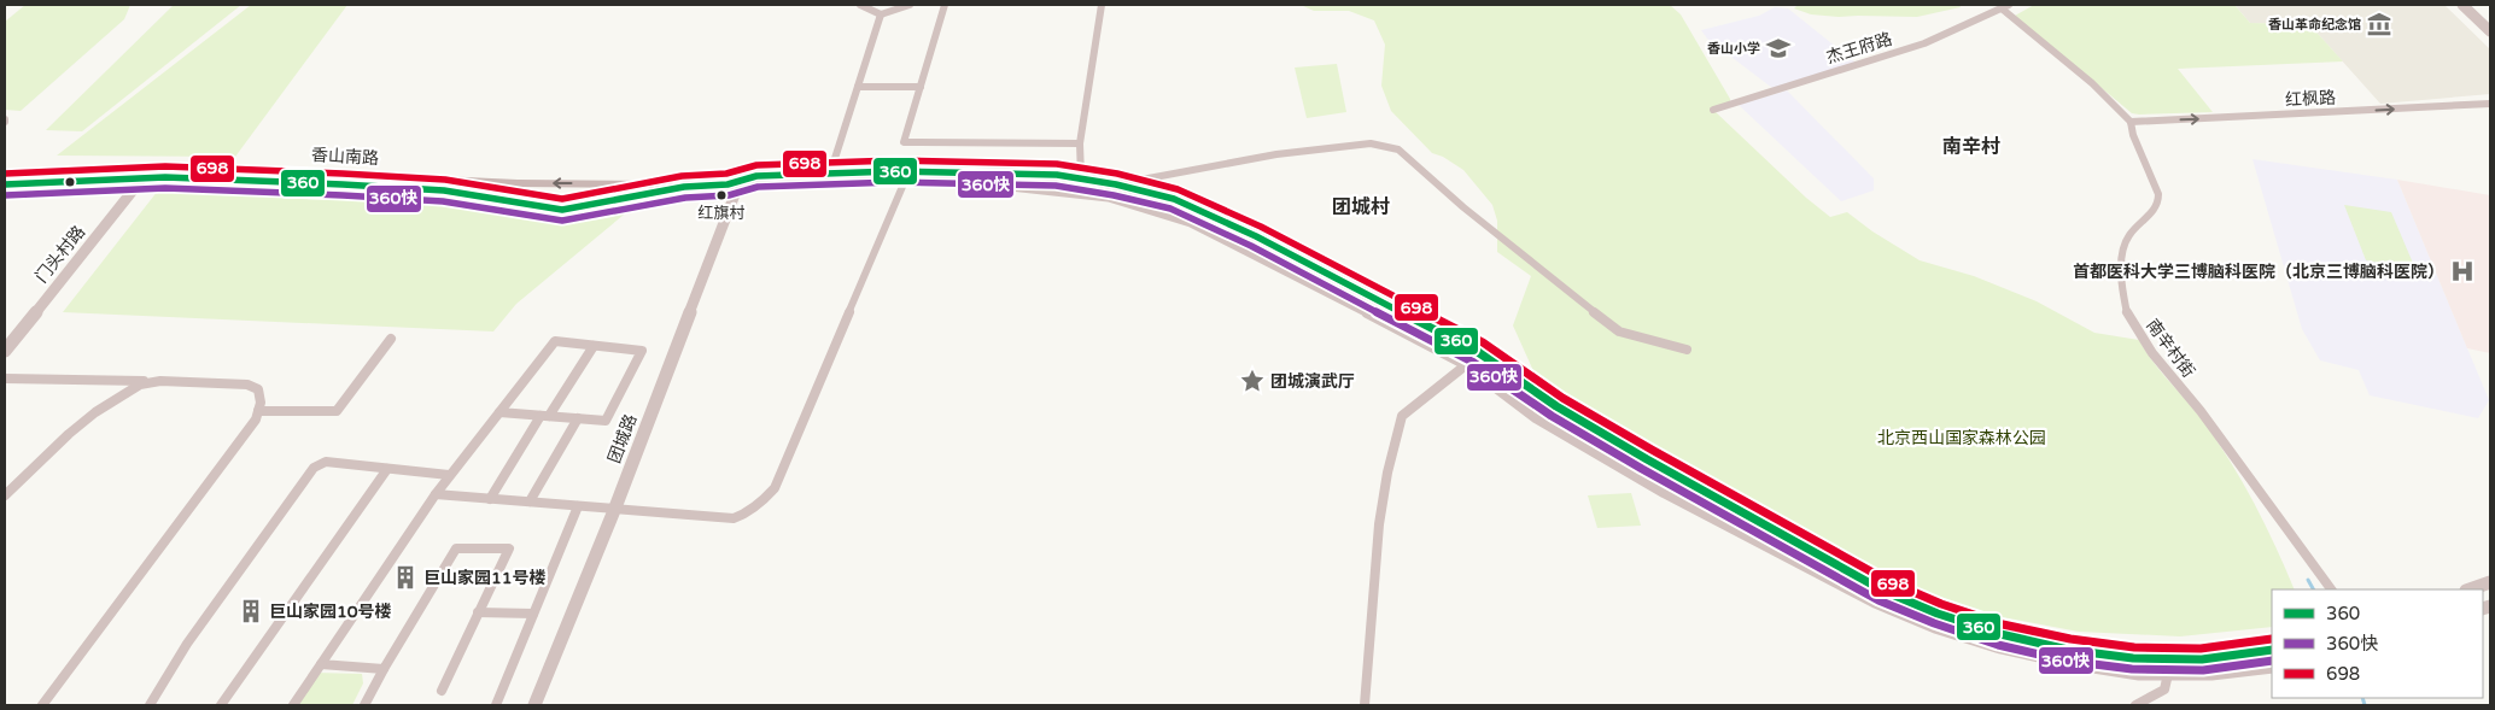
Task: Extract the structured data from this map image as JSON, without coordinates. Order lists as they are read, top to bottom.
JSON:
{
  "streets": {
    "main road": ["香山南路"],
    "street": [
      "杰王府路",
      "红枫路",
      "门头村路",
      "南辛村街",
      "团城路"
    ]
  },
  "crossings": [
    ["杰王府路", "南辛村街"],
    ["红枫路", "南辛村街"],
    ["香山南路", "门头村路"],
    ["香山南路", "团城路"]
  ],
  "one_way": ["红枫路"],
  "districts": ["南辛村", "团城村"],
  "parks": ["北京西山国家森林公园"],
  "places": {
    "museum": ["香山革命纪念馆"],
    "school or university": ["香山小学"],
    "other": ["红旗村"],
    "hospital": ["首都医科大学三博脑科医院（北京三博脑科医院）"],
    "place": ["团城演武厅"],
    "building": ["巨山家园11号楼", "巨山家园10号楼"]
  },
  "lines": ["transit line 698", "transit line 360", "transit line 360快"],
  "legend": ["360", "360快", "698"]
}
